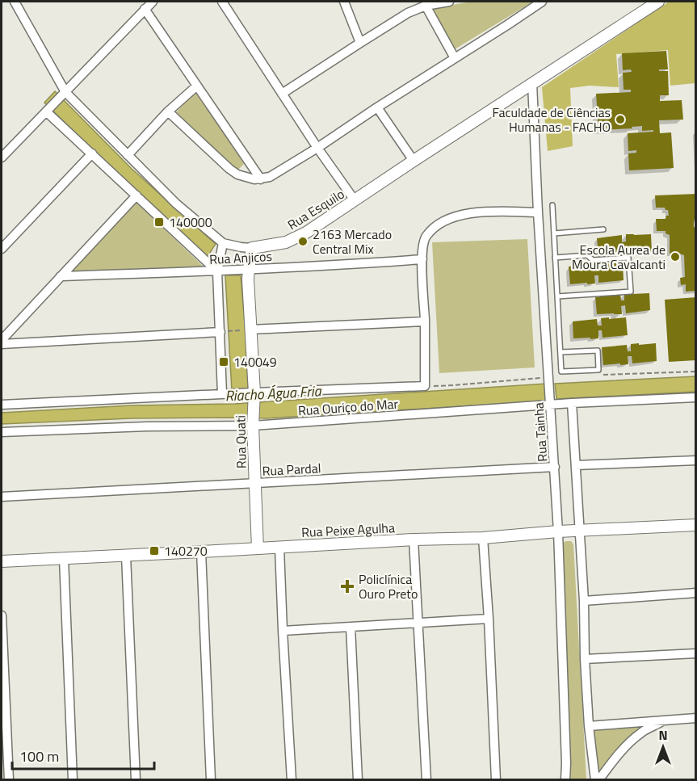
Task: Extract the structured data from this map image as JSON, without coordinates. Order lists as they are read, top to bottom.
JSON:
{
  "streets": {
    "street": [
      "Rua Esquilo",
      "Rua Anjicos",
      "Rua Ouriço do Mar",
      "Rua Tainha",
      "Rua Quati",
      "Rua Pardal",
      "Rua Peixe Agulha"
    ]
  },
  "crossings": [
    ["Rua Esquilo", "Rua Tainha"],
    ["Rua Esquilo", "Rua Quati"],
    ["Rua Anjicos", "Rua Quati"],
    ["Rua Ouriço do Mar", "Rua Tainha"],
    ["Rua Ouriço do Mar", "Rua Quati"],
    ["Rua Tainha", "Rua Pardal"],
    ["Rua Tainha", "Rua Peixe Agulha"],
    ["Rua Quati", "Rua Pardal"],
    ["Rua Quati", "Rua Peixe Agulha"]
  ],
  "water": ["Riacho Água Fria"],
  "places": {
    "other": ["Faculdade de Ciências Humanas - FACHO", "2163 Mercado Central Mix", "Escola Aurea de Moura Cavalcanti"],
    "transit": ["140000", "140049", "140270"],
    "health": ["Policlínica Ouro Preto"]
  },
  "scale_bar": "100 m",
  "north": "top"
}
